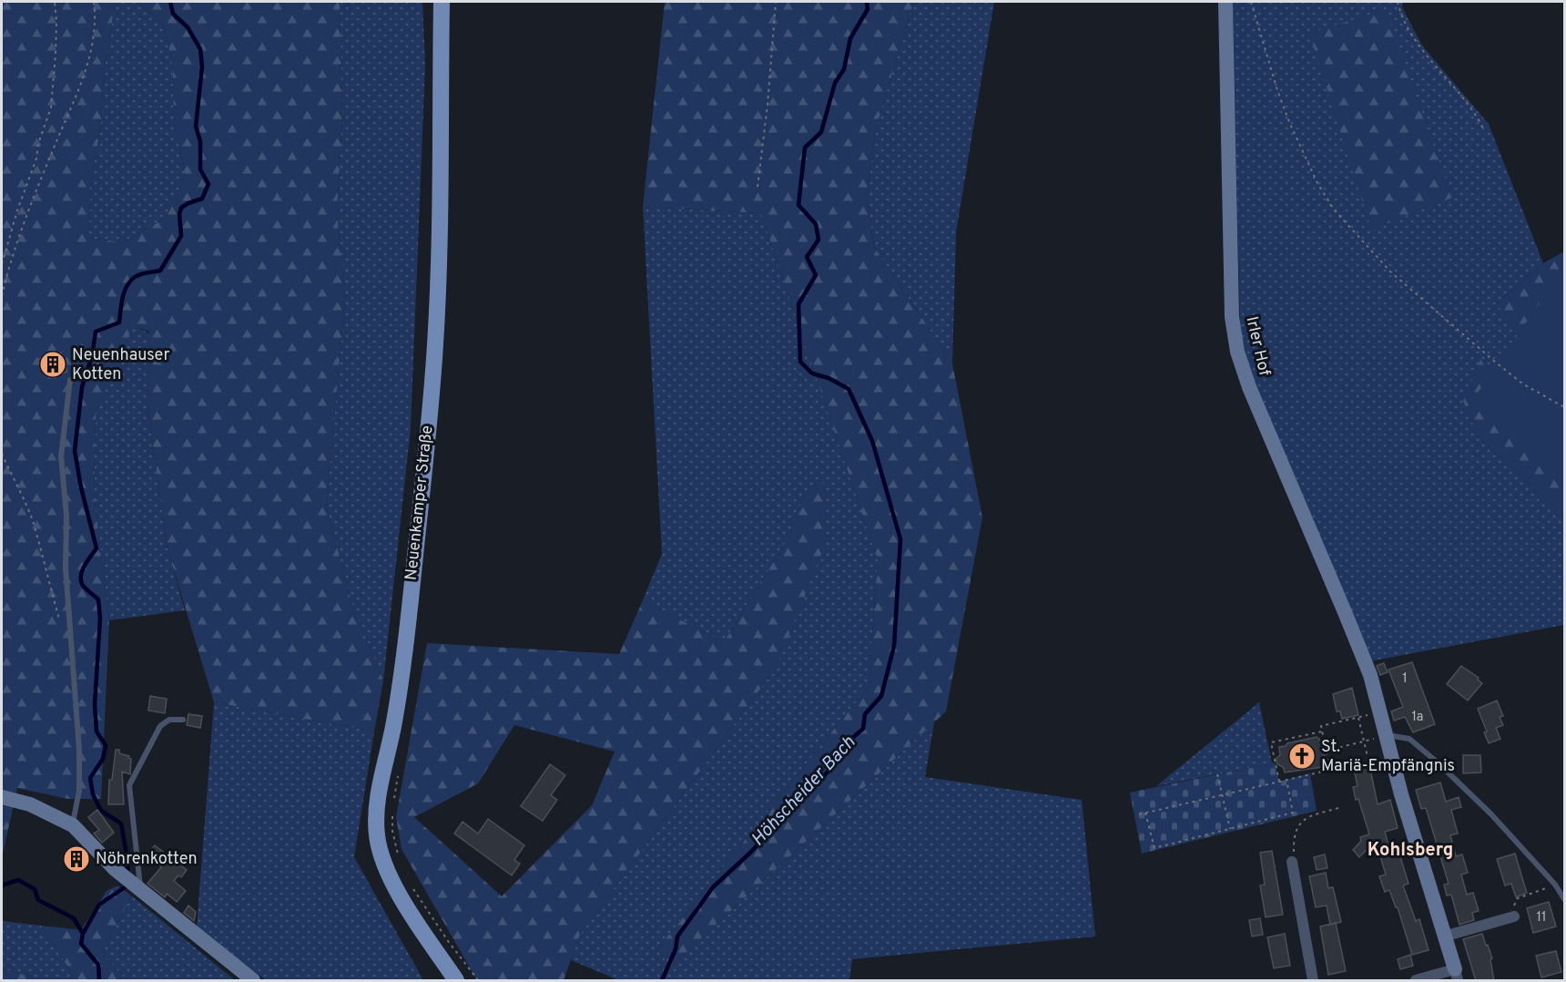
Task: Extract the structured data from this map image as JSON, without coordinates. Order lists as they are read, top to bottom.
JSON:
{
  "streets": {
    "main road": ["Neuenkamper Straße"],
    "street": ["Irler Hof"]
  },
  "districts": ["Kohlsberg"],
  "water": ["Höhscheider Bach"],
  "places": {
    "building": ["Neuenhauser Kotten", "Nöhrenkotten"],
    "church": ["St. Mariä-Empfängnis"]
  },
  "house_numbers": ["1", "1a", "11"]
}
